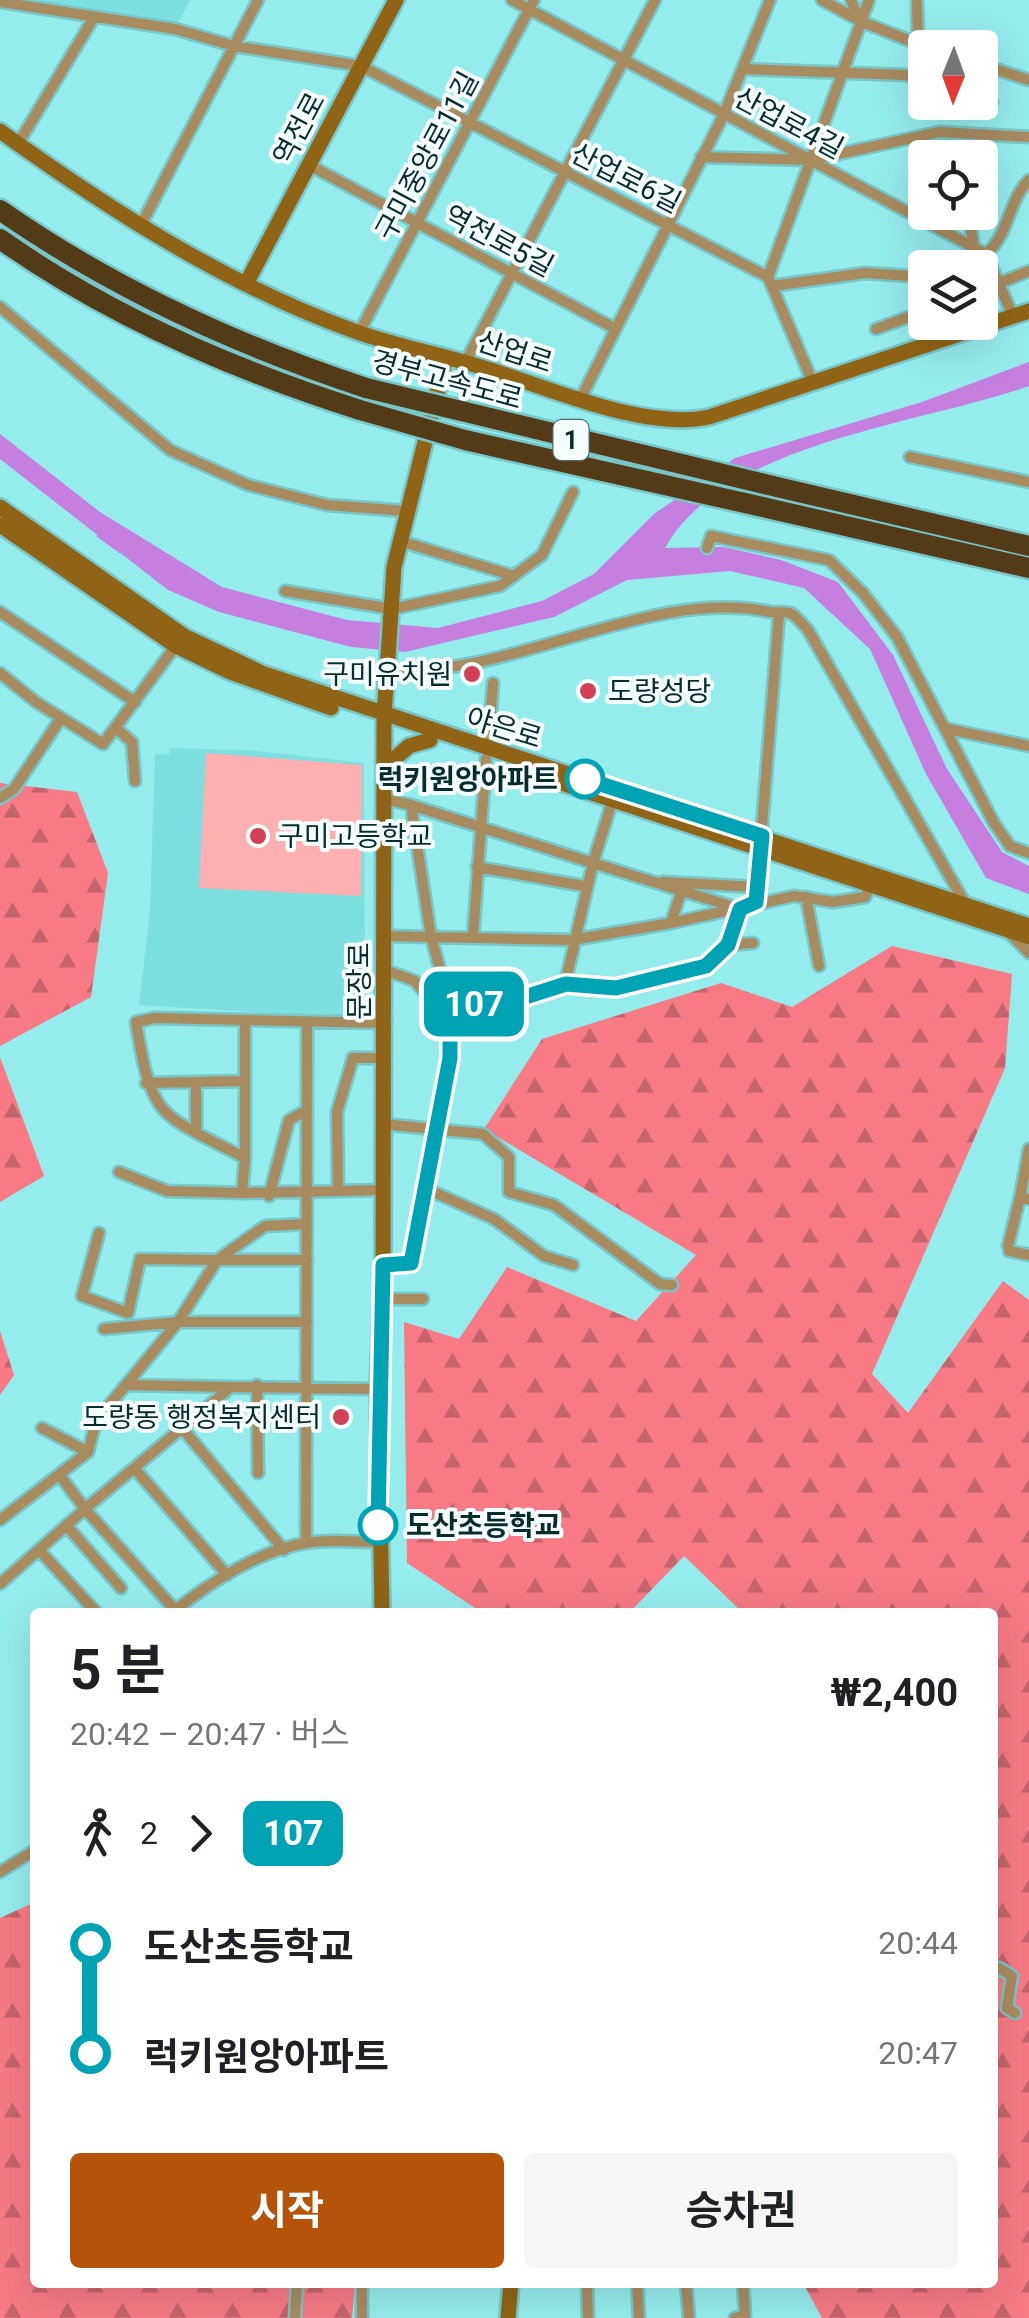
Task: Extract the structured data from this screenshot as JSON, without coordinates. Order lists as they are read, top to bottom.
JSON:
{
  "streets": {
    "highway": ["경부고속도로", "1"],
    "street": [
      "산업로4길",
      "역전로",
      "구미중앙로11길",
      "산업로6길",
      "역전로5길",
      "산업로",
      "야은로",
      "문장로"
    ]
  },
  "crossings": [
    ["산업로4길", "구미중앙로11길"],
    ["역전로", "산업로6길"],
    ["역전로", "역전로5길"],
    ["역전로", "산업로"],
    ["구미중앙로11길", "산업로6길"],
    ["구미중앙로11길", "역전로5길"],
    ["구미중앙로11길", "산업로"],
    ["산업로", "문장로"],
    ["야은로", "문장로"]
  ],
  "places": [
    "구미유치원",
    "도량성당",
    "럭키원앙아파트",
    "구미고등학교",
    "도량동 행정복지센터",
    "도산초등학교"
  ],
  "lines": ["bus line 107"],
  "north": "bottom",
  "page": {
    "on_map": "107",
    "heading": ["5 분", "20:42 – 20:47 · 버스", "₩2,400"],
    "legs": ["2", "107"],
    "list": [
      {
        "name": "도산초등학교",
        "value": "20:44"
      },
      {
        "name": "럭키원앙아파트",
        "value": "20:47"
      }
    ],
    "buttons": ["시작", "승차권"]
  }
}
